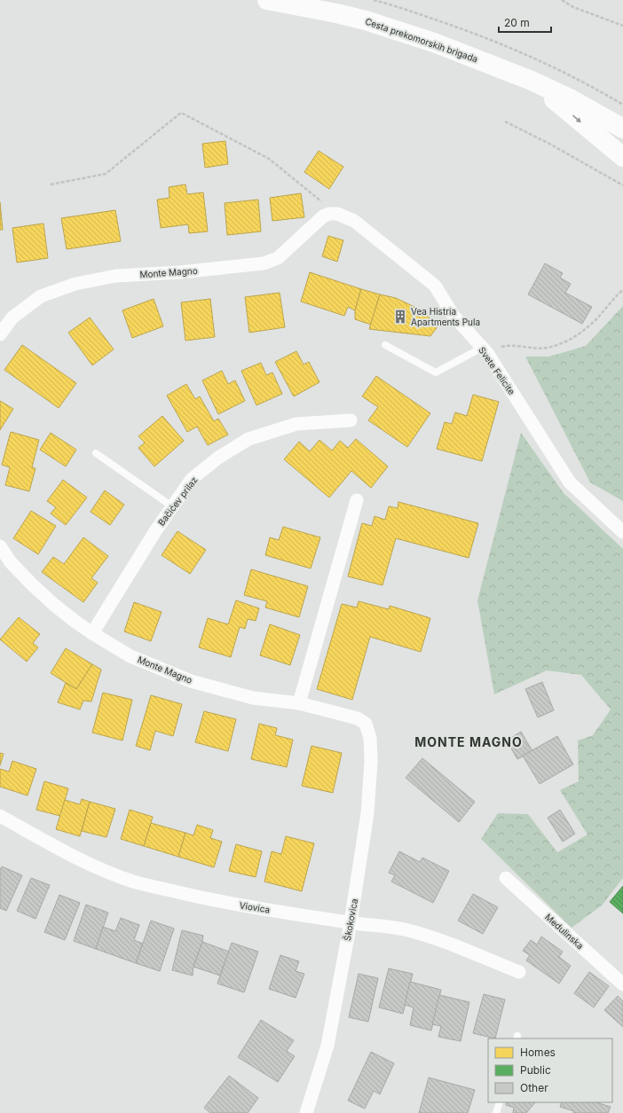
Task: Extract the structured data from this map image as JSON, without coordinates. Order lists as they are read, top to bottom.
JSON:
{
  "streets": {
    "main road": ["Cesta prekomorskih brigada"],
    "street": [
      "Monte Magno",
      "Svete Felicite",
      "Bačićev prilaz",
      "Viovica",
      "Škokovica",
      "Medulinska"
    ]
  },
  "crossings": [
    ["Monte Magno", "Svete Felicite"],
    ["Monte Magno", "Bačićev prilaz"],
    ["Monte Magno", "Škokovica"],
    ["Viovica", "Škokovica"]
  ],
  "districts": ["MONTE MAGNO"],
  "places": {
    "building": ["Vea Histria Apartments Pula"]
  },
  "legend": ["Homes", "Public", "Other"],
  "scale_bar": "20 m"
}
